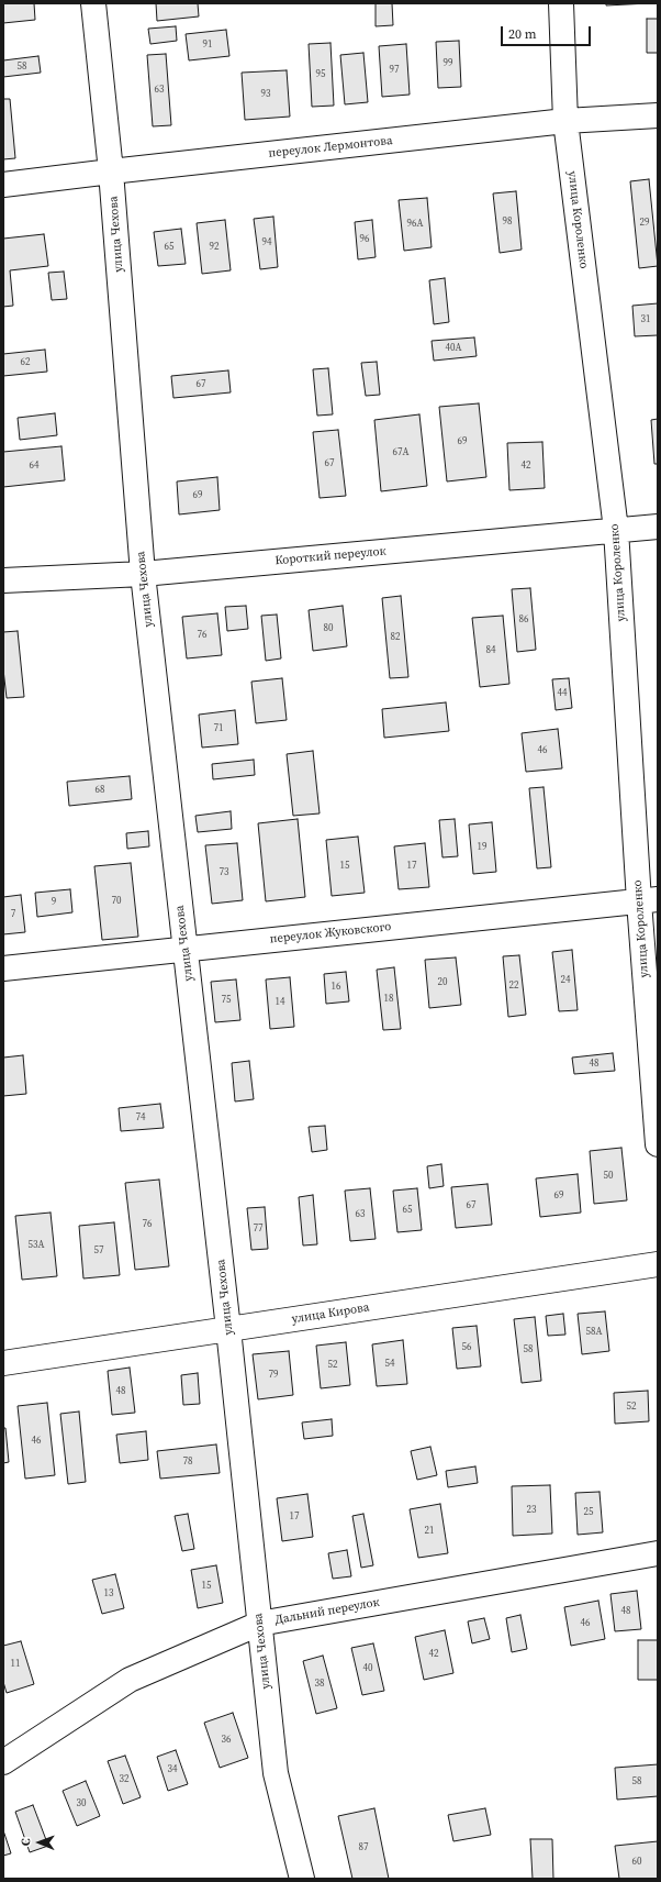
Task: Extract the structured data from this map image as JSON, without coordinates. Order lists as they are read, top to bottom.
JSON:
{
  "streets": {
    "street": [
      "переулок Лермонтова",
      "улица Короленко",
      "улица Чехова",
      "Короткий переулок",
      "переулок Жуковского",
      "улица Кирова",
      "Дальний переулок"
    ]
  },
  "crossings": [
    ["переулок Лермонтова", "улица Короленко"],
    ["переулок Лермонтова", "улица Чехова"],
    ["улица Короленко", "Короткий переулок"],
    ["улица Короленко", "переулок Жуковского"],
    ["улица Чехова", "Короткий переулок"],
    ["улица Чехова", "переулок Жуковского"],
    ["улица Чехова", "улица Кирова"],
    ["улица Чехова", "Дальний переулок"]
  ],
  "house_numbers": [
    "91",
    "99",
    "58",
    "97",
    "95",
    "63",
    "93",
    "98",
    "29",
    "96А",
    "96",
    "94",
    "65",
    "92",
    "31",
    "40А",
    "62",
    "67",
    "69",
    "67А",
    "67",
    "64",
    "42",
    "69",
    "86",
    "80",
    "76",
    "82",
    "84",
    "44",
    "71",
    "46",
    "68",
    "19",
    "15",
    "17",
    "73",
    "70",
    "9",
    "7",
    "24",
    "20",
    "22",
    "16",
    "18",
    "75",
    "14",
    "48",
    "74",
    "50",
    "69",
    "67",
    "65",
    "63",
    "76",
    "77",
    "53А",
    "57",
    "58А",
    "56",
    "58",
    "54",
    "52",
    "79",
    "48",
    "52",
    "46",
    "78",
    "23",
    "25",
    "17",
    "21",
    "15",
    "13",
    "48",
    "46",
    "42",
    "11",
    "40",
    "38",
    "36",
    "34",
    "32",
    "58",
    "30",
    "87",
    "60"
  ],
  "scale_bar": "20 m",
  "north": "left"
}
